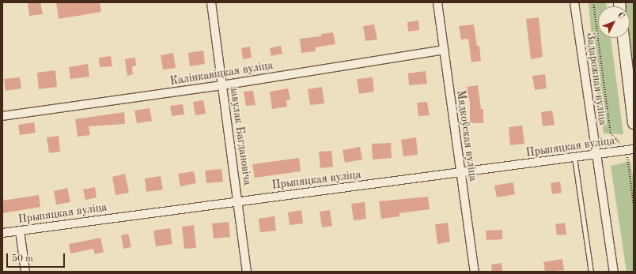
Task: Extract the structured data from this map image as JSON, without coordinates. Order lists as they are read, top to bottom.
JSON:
{
  "streets": {
    "street": [
      "Калінкавіцкая вуліца",
      "Задарожная вуліца",
      "завулак Багдановіча",
      "Мядкоўская вуліца",
      "Прыпяцкая вуліца"
    ]
  },
  "crossings": [
    ["Калінкавіцкая вуліца", "завулак Багдановіча"],
    ["Калінкавіцкая вуліца", "Мядкоўская вуліца"],
    ["Задарожная вуліца", "Прыпяцкая вуліца"],
    ["завулак Багдановіча", "Прыпяцкая вуліца"],
    ["Мядкоўская вуліца", "Прыпяцкая вуліца"]
  ],
  "scale_bar": "50 m",
  "north": "top right"
}
